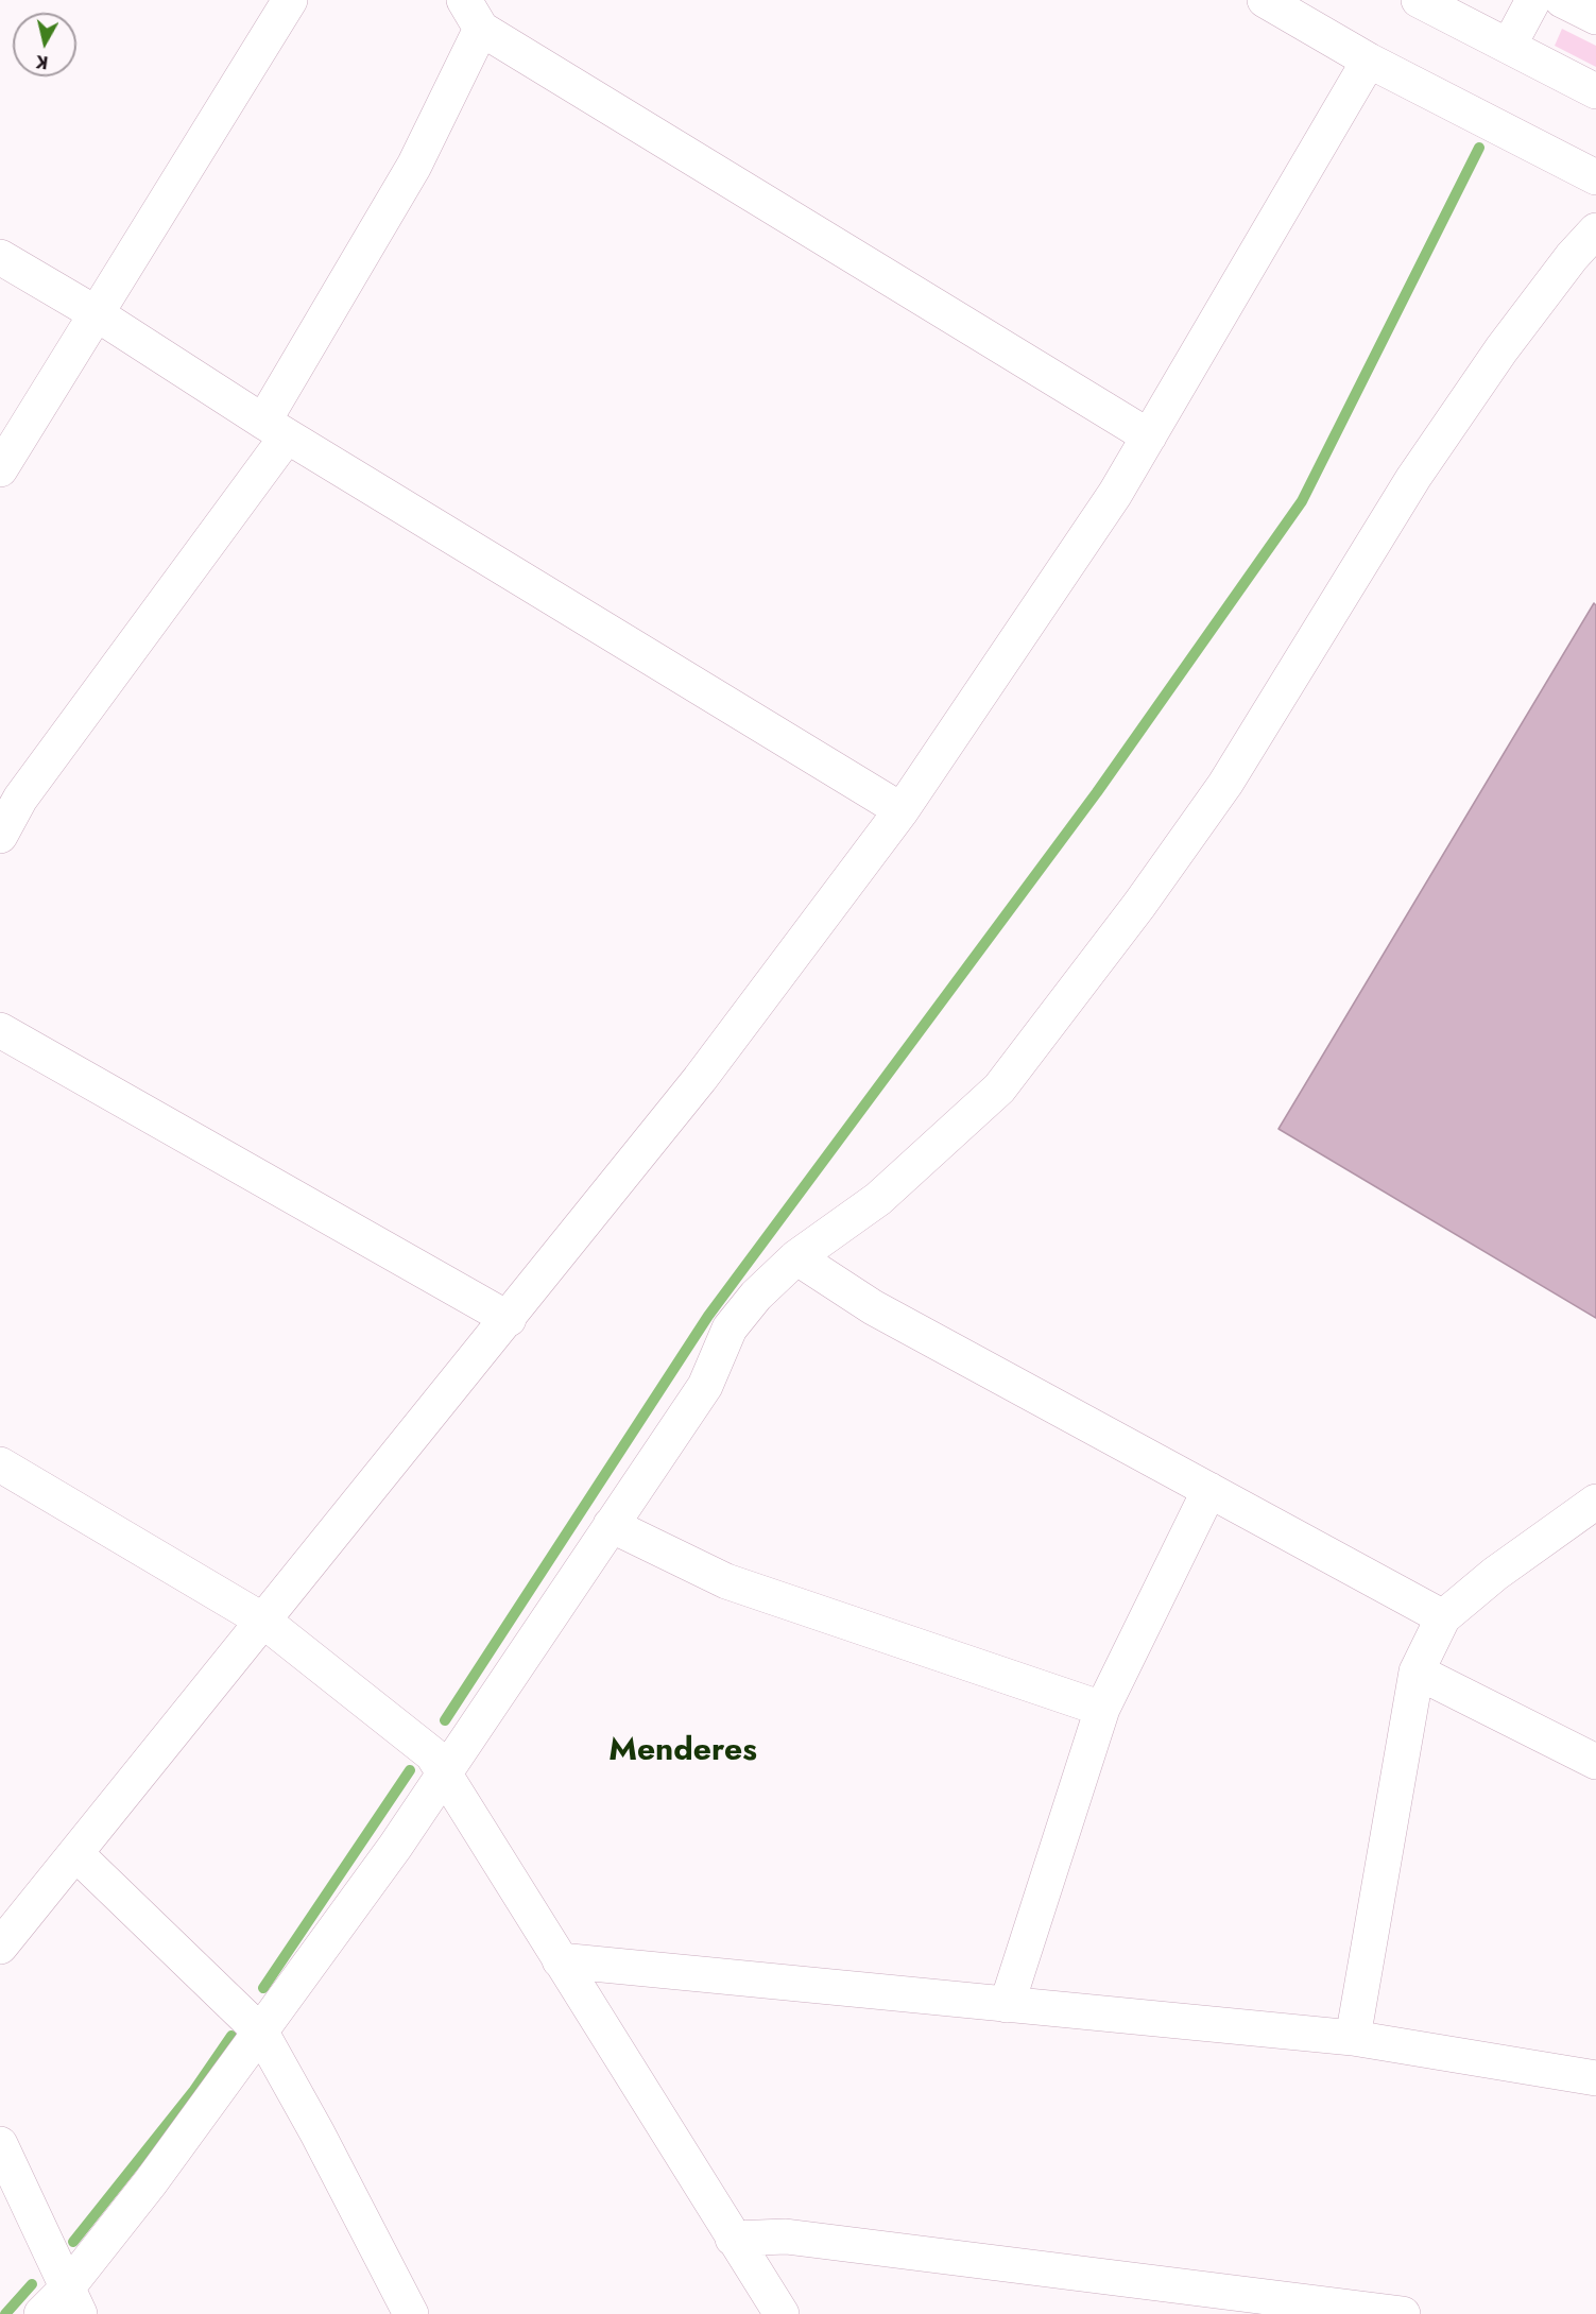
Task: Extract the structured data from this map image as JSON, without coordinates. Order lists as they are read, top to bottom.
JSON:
{
  "districts": ["Menderes"],
  "north": "bottom"
}
